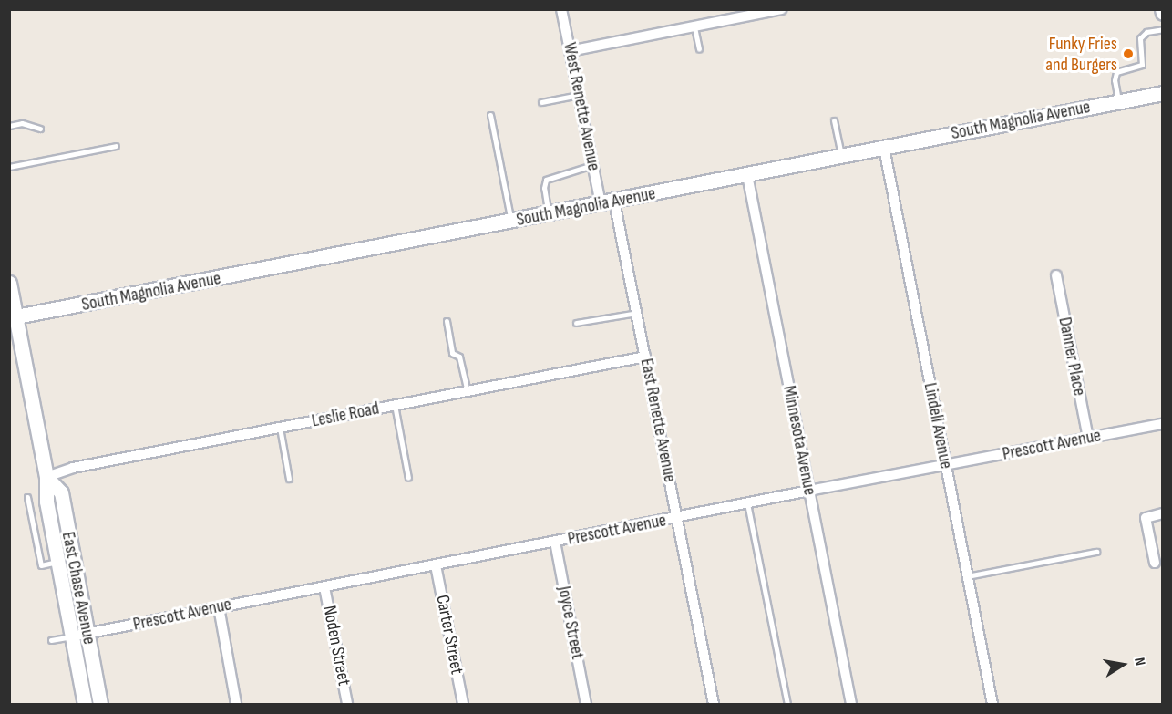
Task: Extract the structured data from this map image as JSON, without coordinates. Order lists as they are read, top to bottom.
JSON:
{
  "streets": {
    "main road": ["South Magnolia Avenue", "East Chase Avenue"],
    "street": [
      "West Renette Avenue",
      "Danner Place",
      "Leslie Road",
      "East Renette Avenue",
      "Lindell Avenue",
      "Minnesota Avenue",
      "Prescott Avenue",
      "Joyce Street",
      "Carter Street",
      "Noden Street"
    ]
  },
  "crossings": [
    ["West Renette Avenue", "South Magnolia Avenue"],
    ["West Renette Avenue", "East Renette Avenue"],
    ["South Magnolia Avenue", "East Renette Avenue"],
    ["South Magnolia Avenue", "Lindell Avenue"],
    ["South Magnolia Avenue", "Minnesota Avenue"],
    ["South Magnolia Avenue", "East Chase Avenue"],
    ["Danner Place", "Prescott Avenue"],
    ["Leslie Road", "East Renette Avenue"],
    ["Leslie Road", "East Chase Avenue"],
    ["East Renette Avenue", "Prescott Avenue"],
    ["Lindell Avenue", "Prescott Avenue"],
    ["Minnesota Avenue", "Prescott Avenue"],
    ["Prescott Avenue", "East Chase Avenue"],
    ["Prescott Avenue", "Joyce Street"],
    ["Prescott Avenue", "Carter Street"],
    ["Prescott Avenue", "Noden Street"]
  ],
  "places": ["Funky Fries and Burgers"],
  "north": "right"
}
